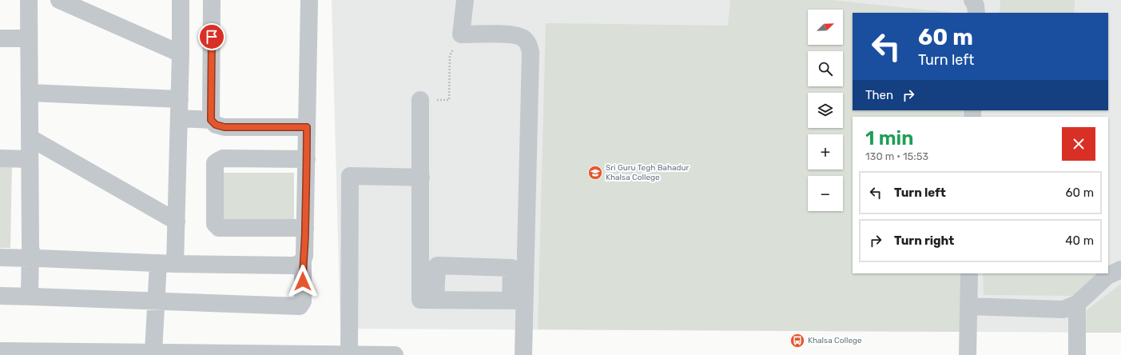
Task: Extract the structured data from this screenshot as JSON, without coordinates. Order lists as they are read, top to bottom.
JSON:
{
  "places": {
    "school or university": ["Sri Guru Tegh Bahadur Khalsa College"],
    "bus stop": ["Khalsa College"]
  },
  "north": "top right",
  "page": {
    "map_buttons": ["+", "−"],
    "turn": ["60 m", "Turn left"],
    "then": "Then",
    "heading": ["1 min", "130 m · 15:53"],
    "list": [
      {
        "name": "Turn left",
        "value": "60 m"
      },
      {
        "name": "Turn right",
        "value": "40 m"
      }
    ]
  }
}
